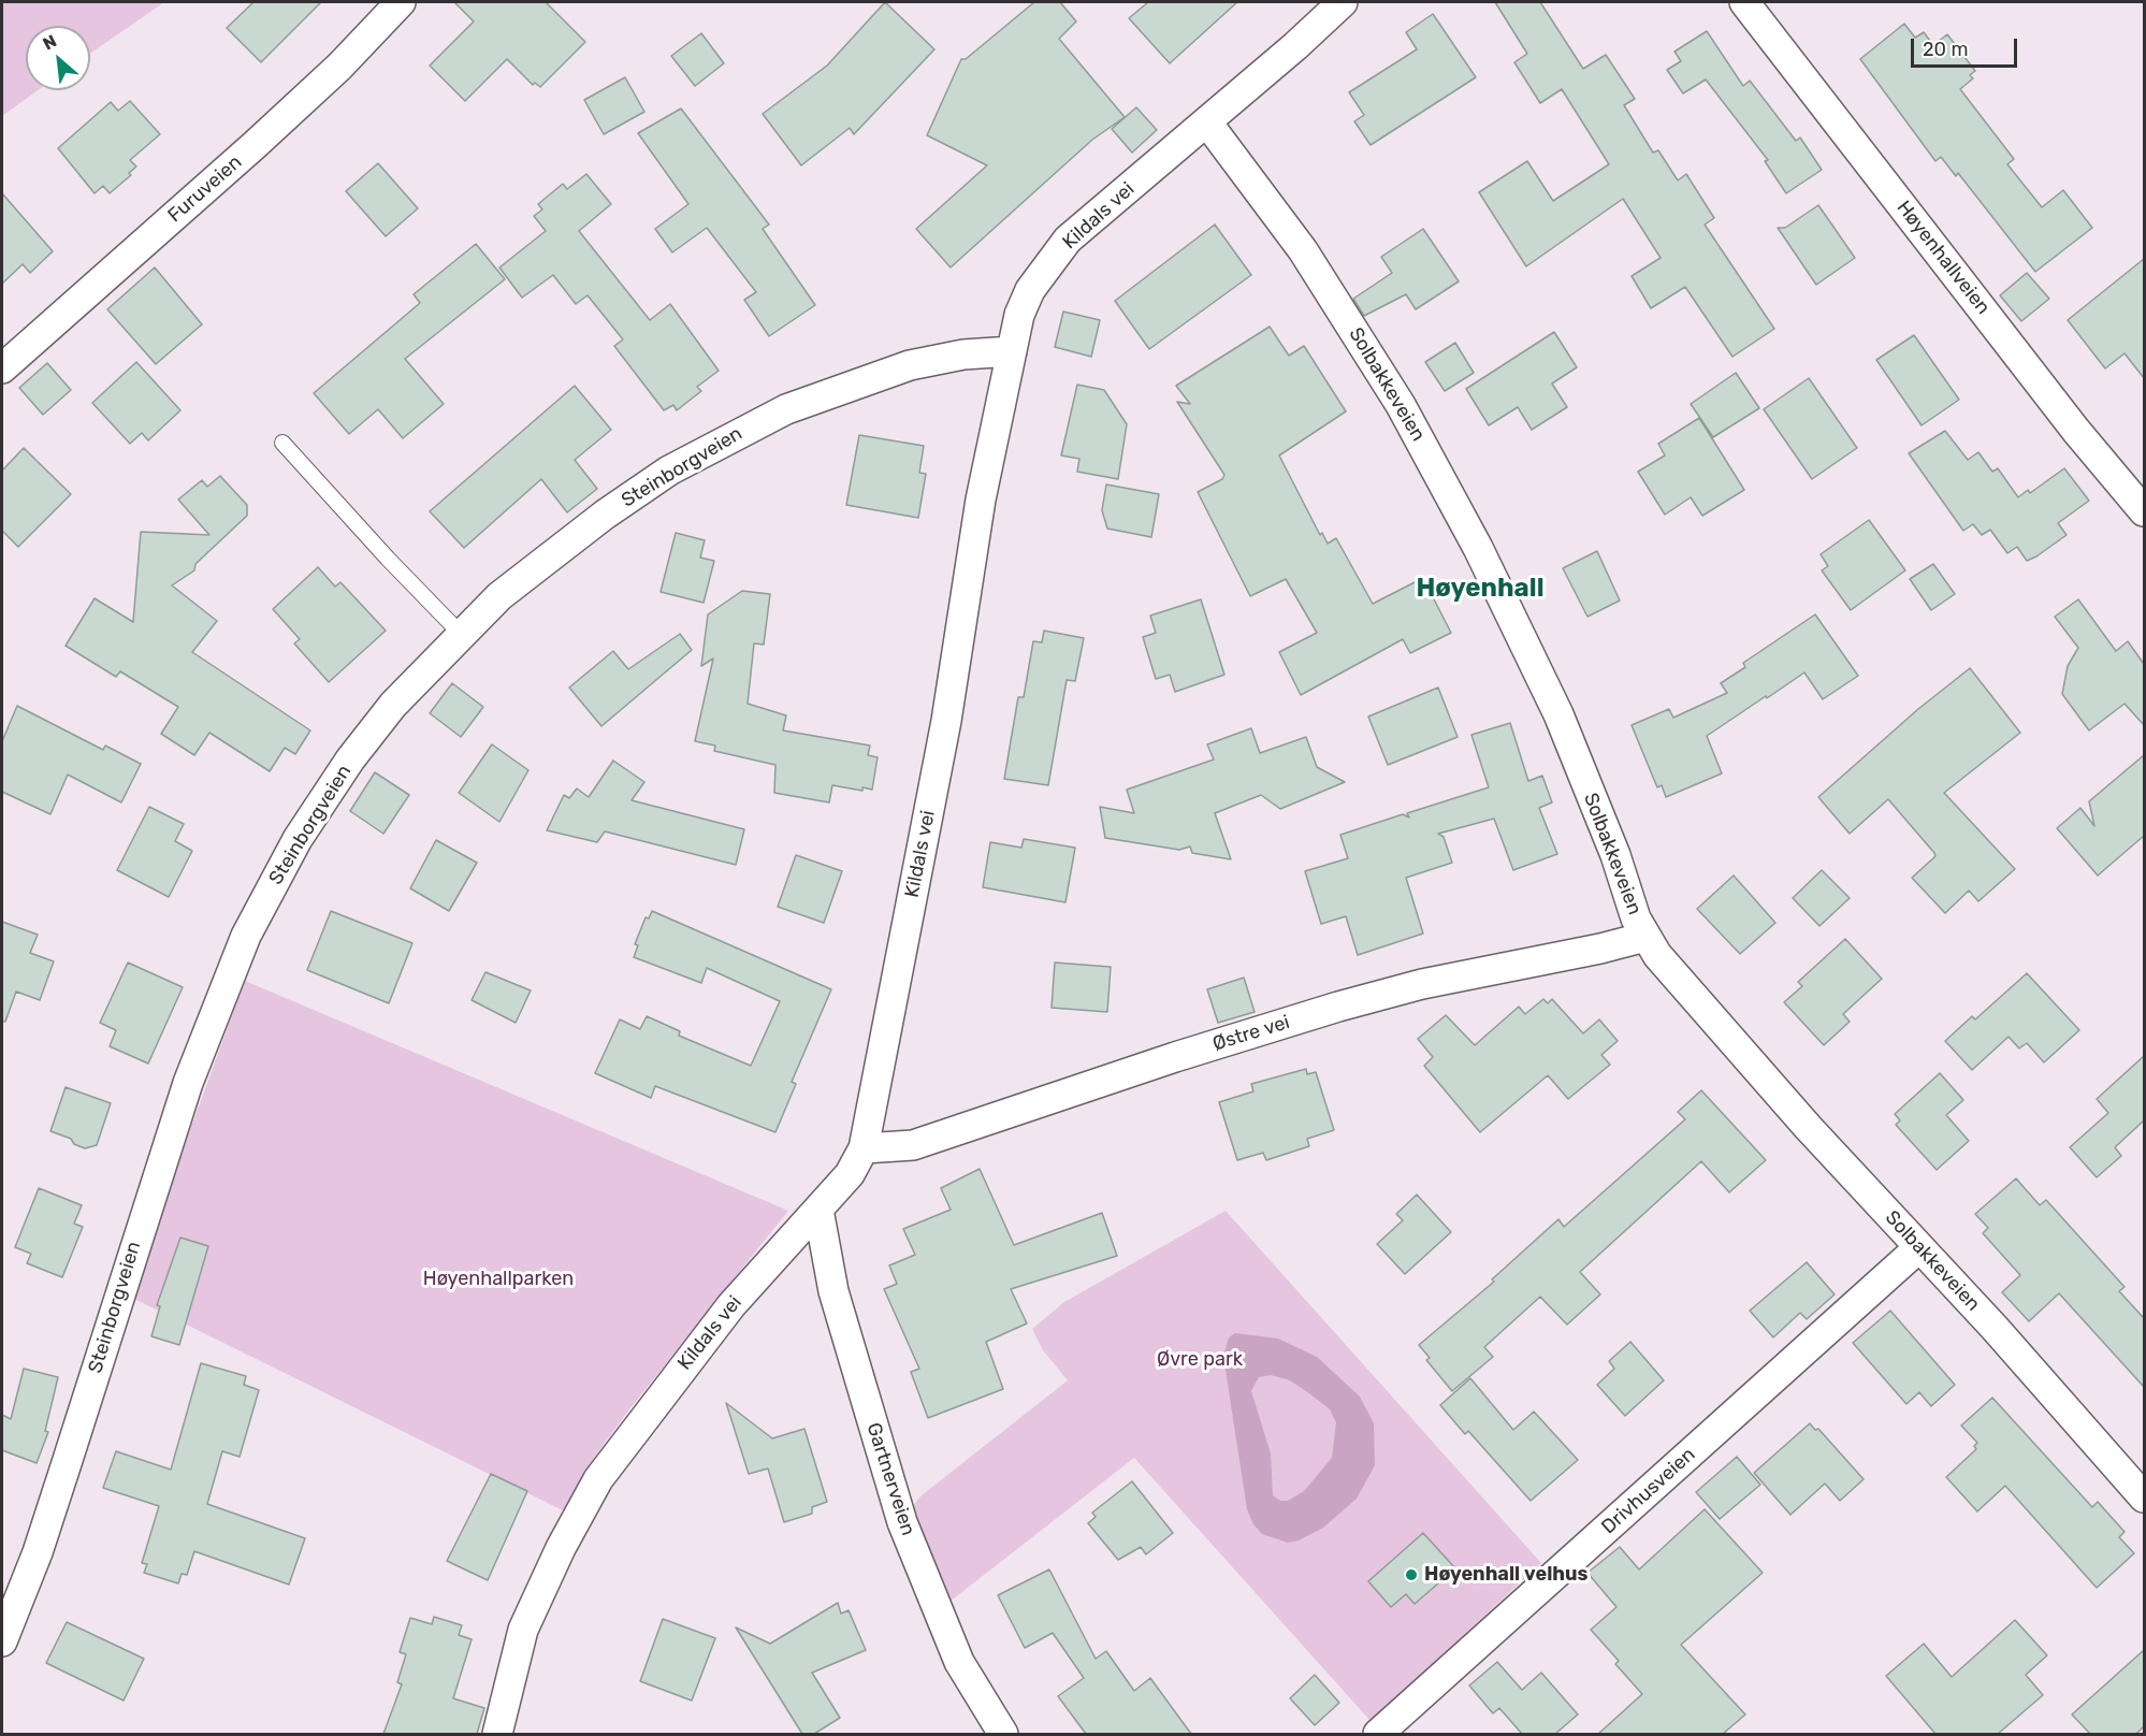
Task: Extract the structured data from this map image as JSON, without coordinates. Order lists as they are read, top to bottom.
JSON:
{
  "streets": {
    "street": [
      "Furuveien",
      "Kildals vei",
      "Høyenhallveien",
      "Solbakkeveien",
      "Steinborgveien",
      "Østre vei",
      "Gartnerveien",
      "Drivhusveien"
    ]
  },
  "crossings": [
    ["Kildals vei", "Solbakkeveien"],
    ["Kildals vei", "Steinborgveien"],
    ["Kildals vei", "Østre vei"],
    ["Kildals vei", "Gartnerveien"],
    ["Solbakkeveien", "Østre vei"],
    ["Solbakkeveien", "Drivhusveien"]
  ],
  "districts": ["Høyenhall"],
  "parks": ["Høyenhallparken", "Øvre park"],
  "places": ["Høyenhall velhus"],
  "scale_bar": "20 m",
  "north": "top left"
}
